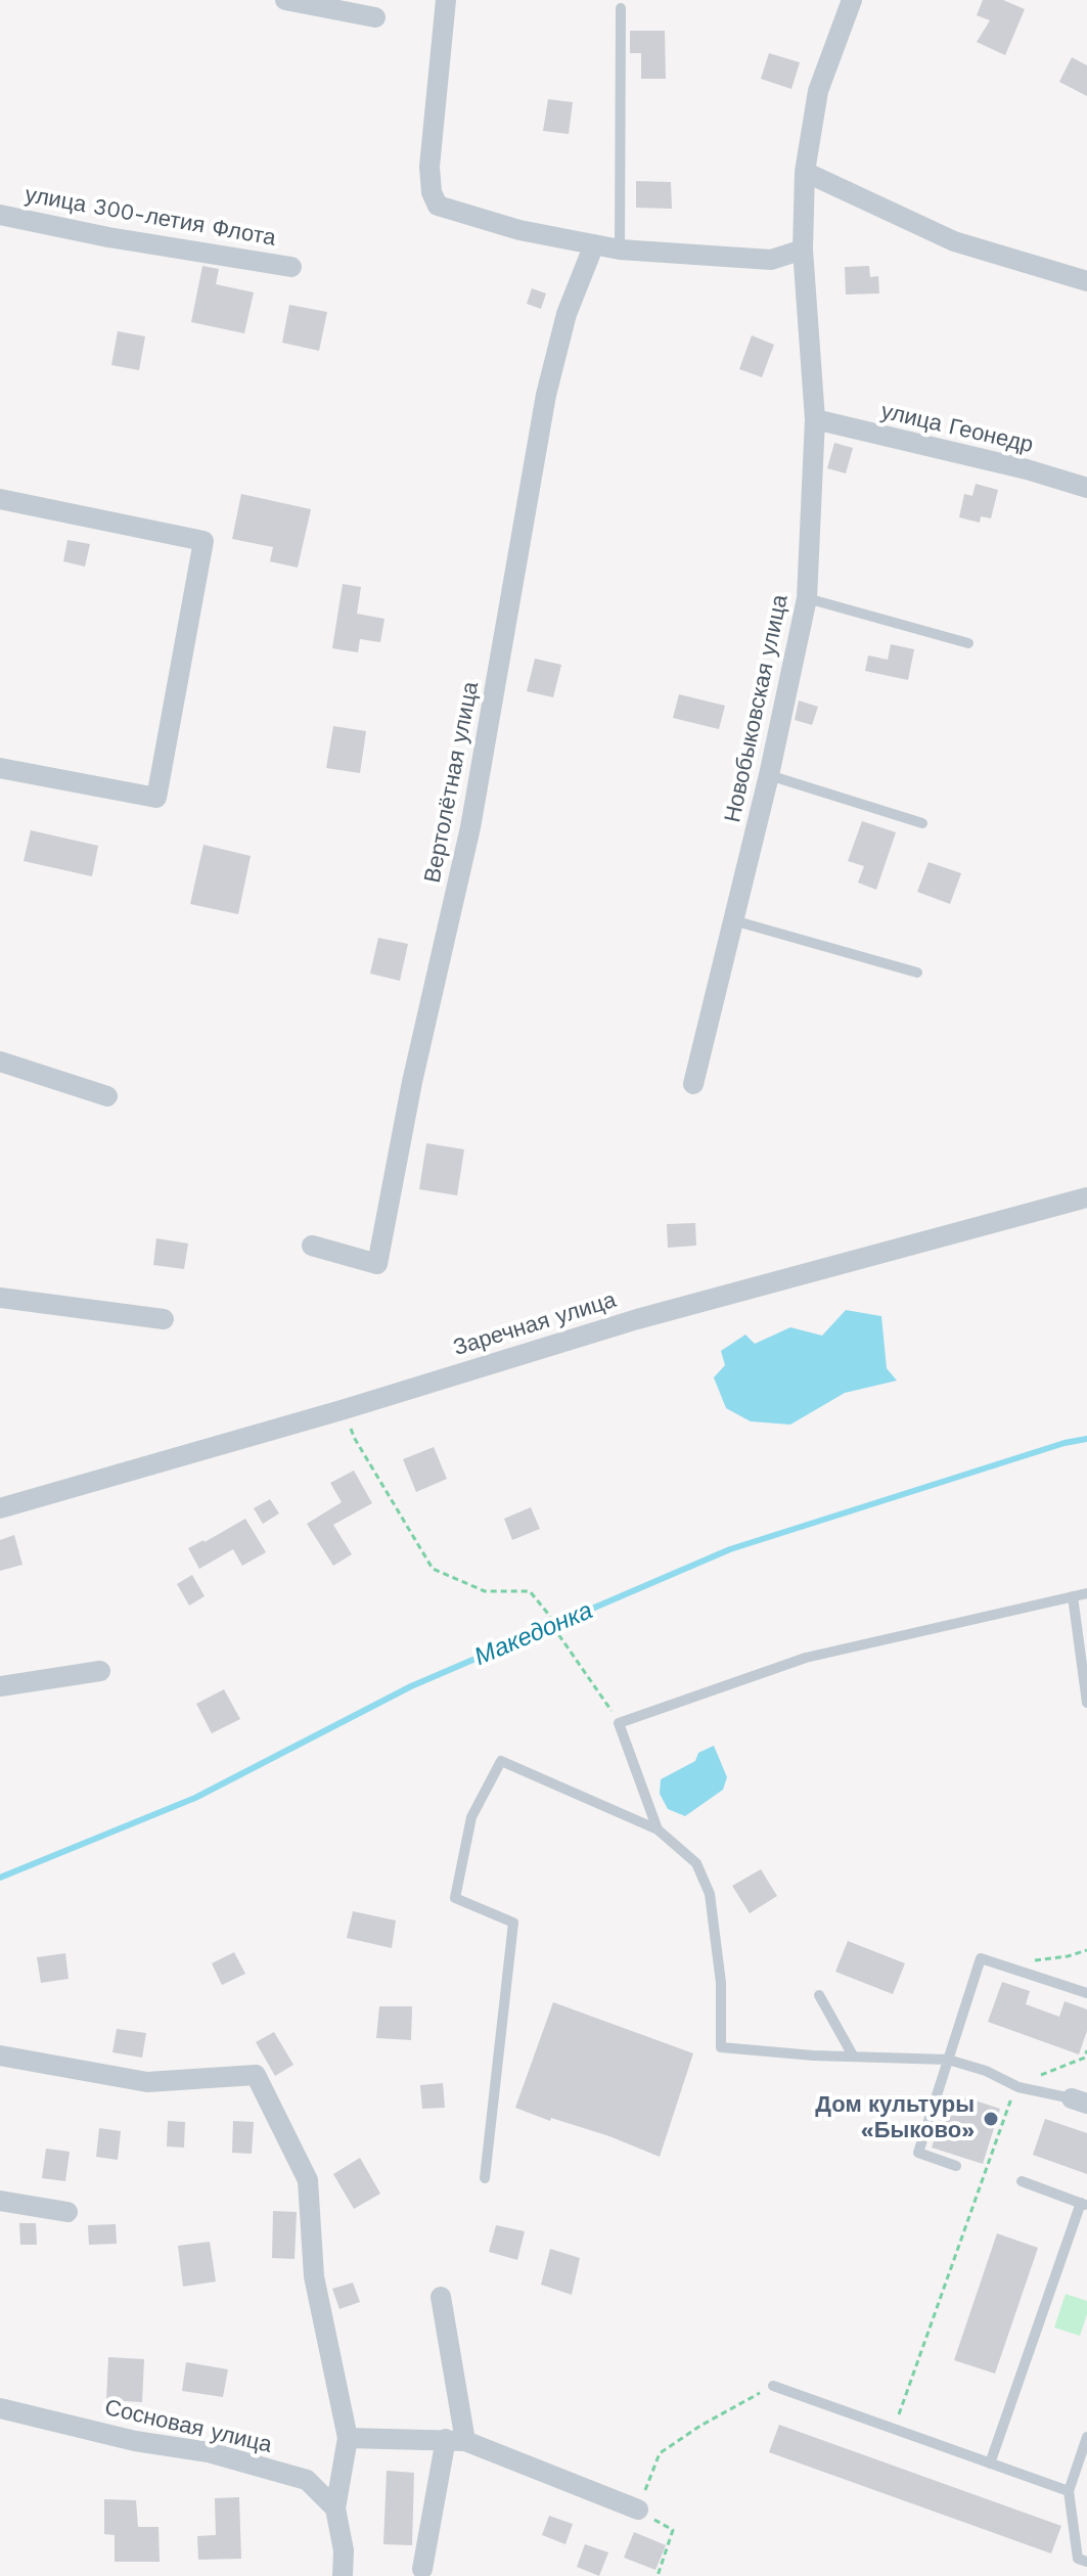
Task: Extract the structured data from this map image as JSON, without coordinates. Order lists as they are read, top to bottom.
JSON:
{
  "streets": {
    "street": [
      "улица 300-летия Флота",
      "улица Геонедр",
      "Новобыковская улица",
      "Вертолётная улица",
      "Заречная улица",
      "Сосновая улица"
    ]
  },
  "crossings": [
    ["улица Геонедр", "Новобыковская улица"]
  ],
  "water": ["Македонка"],
  "places": ["Дом культуры «Быково»"]
}
